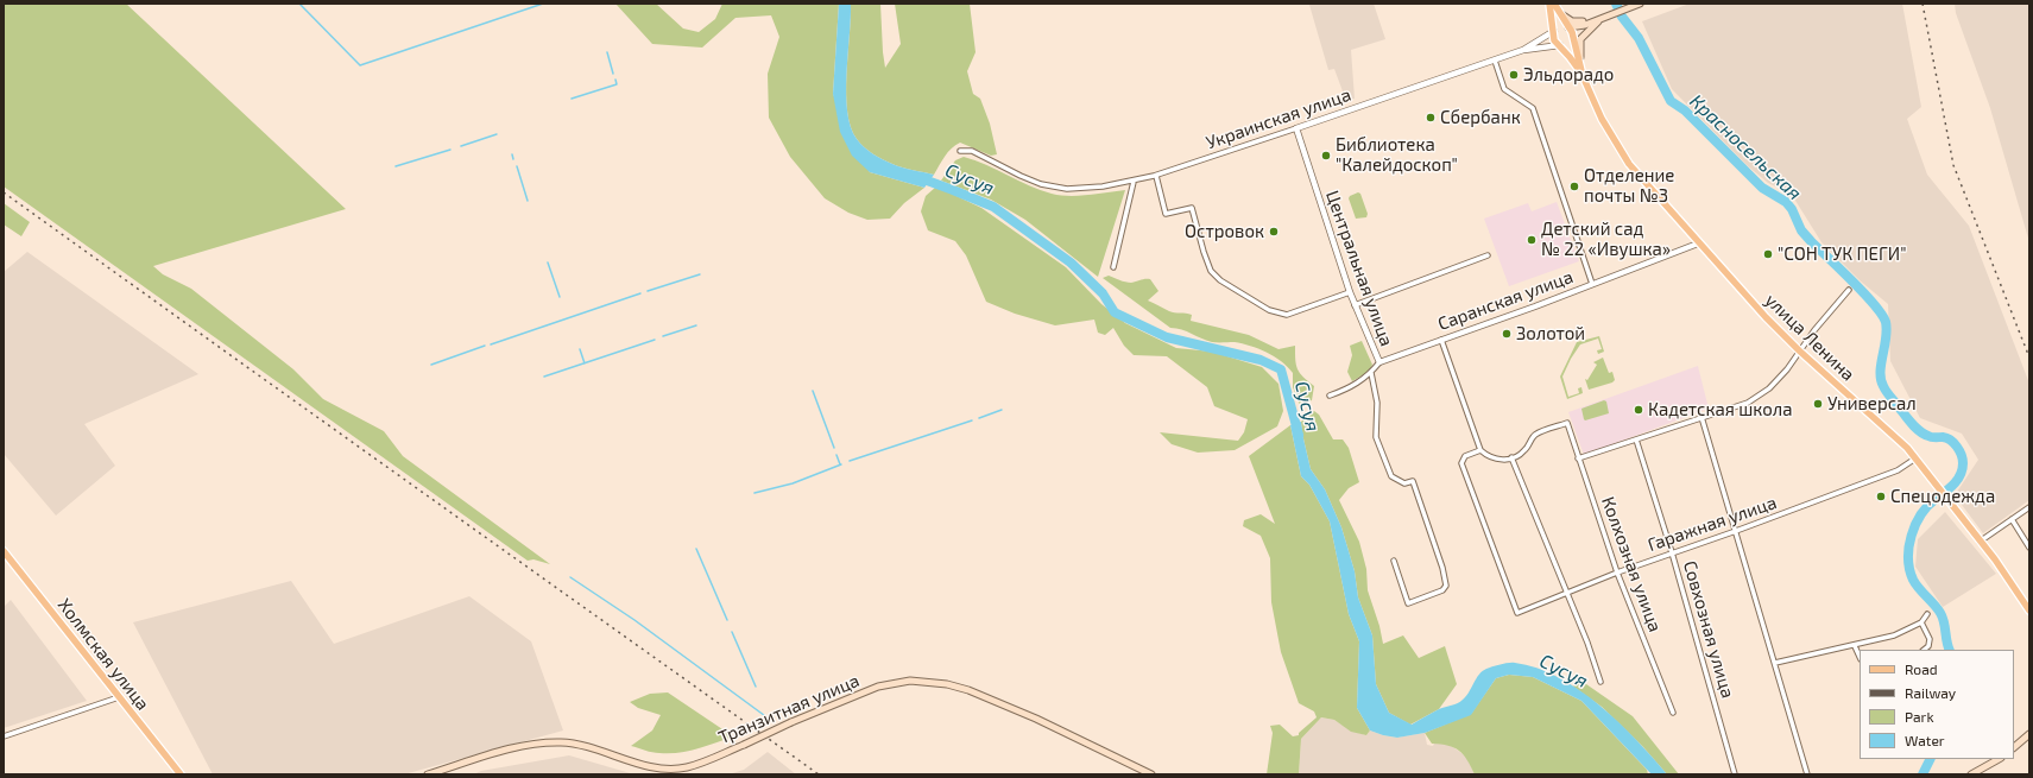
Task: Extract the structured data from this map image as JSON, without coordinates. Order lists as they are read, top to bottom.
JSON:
{
  "streets": {
    "main road": [
      "Украинская улица",
      "улица Ленина",
      "Холмская улица",
      "Транзитная улица"
    ],
    "street": [
      "Центральная улица",
      "Саранская улица",
      "Гаражная улица",
      "Колхозная улица",
      "Совхозная улица"
    ]
  },
  "crossings": [
    ["Украинская улица", "Центральная улица"],
    ["Украинская улица", "улица Ленина"],
    ["Центральная улица", "Саранская улица"],
    ["Саранская улица", "улица Ленина"],
    ["улица Ленина", "Гаражная улица"],
    ["Гаражная улица", "Колхозная улица"],
    ["Гаражная улица", "Совхозная улица"]
  ],
  "water": ["Красносельская", "Сусуя"],
  "places": [
    "Эльдорадо",
    "Сбербанк",
    "Библиотека \"Калейдоскоп\"",
    "Отделение почты №3",
    "Островок",
    "Детский сад № 22 «Ивушка»",
    "\"СОН ТУК ПЕГИ\"",
    "Золотой",
    "Универсал",
    "Кадетская школа",
    "Спецодежда"
  ],
  "legend": [
    "Road",
    "Railway",
    "Park",
    "Water"
  ]
}
